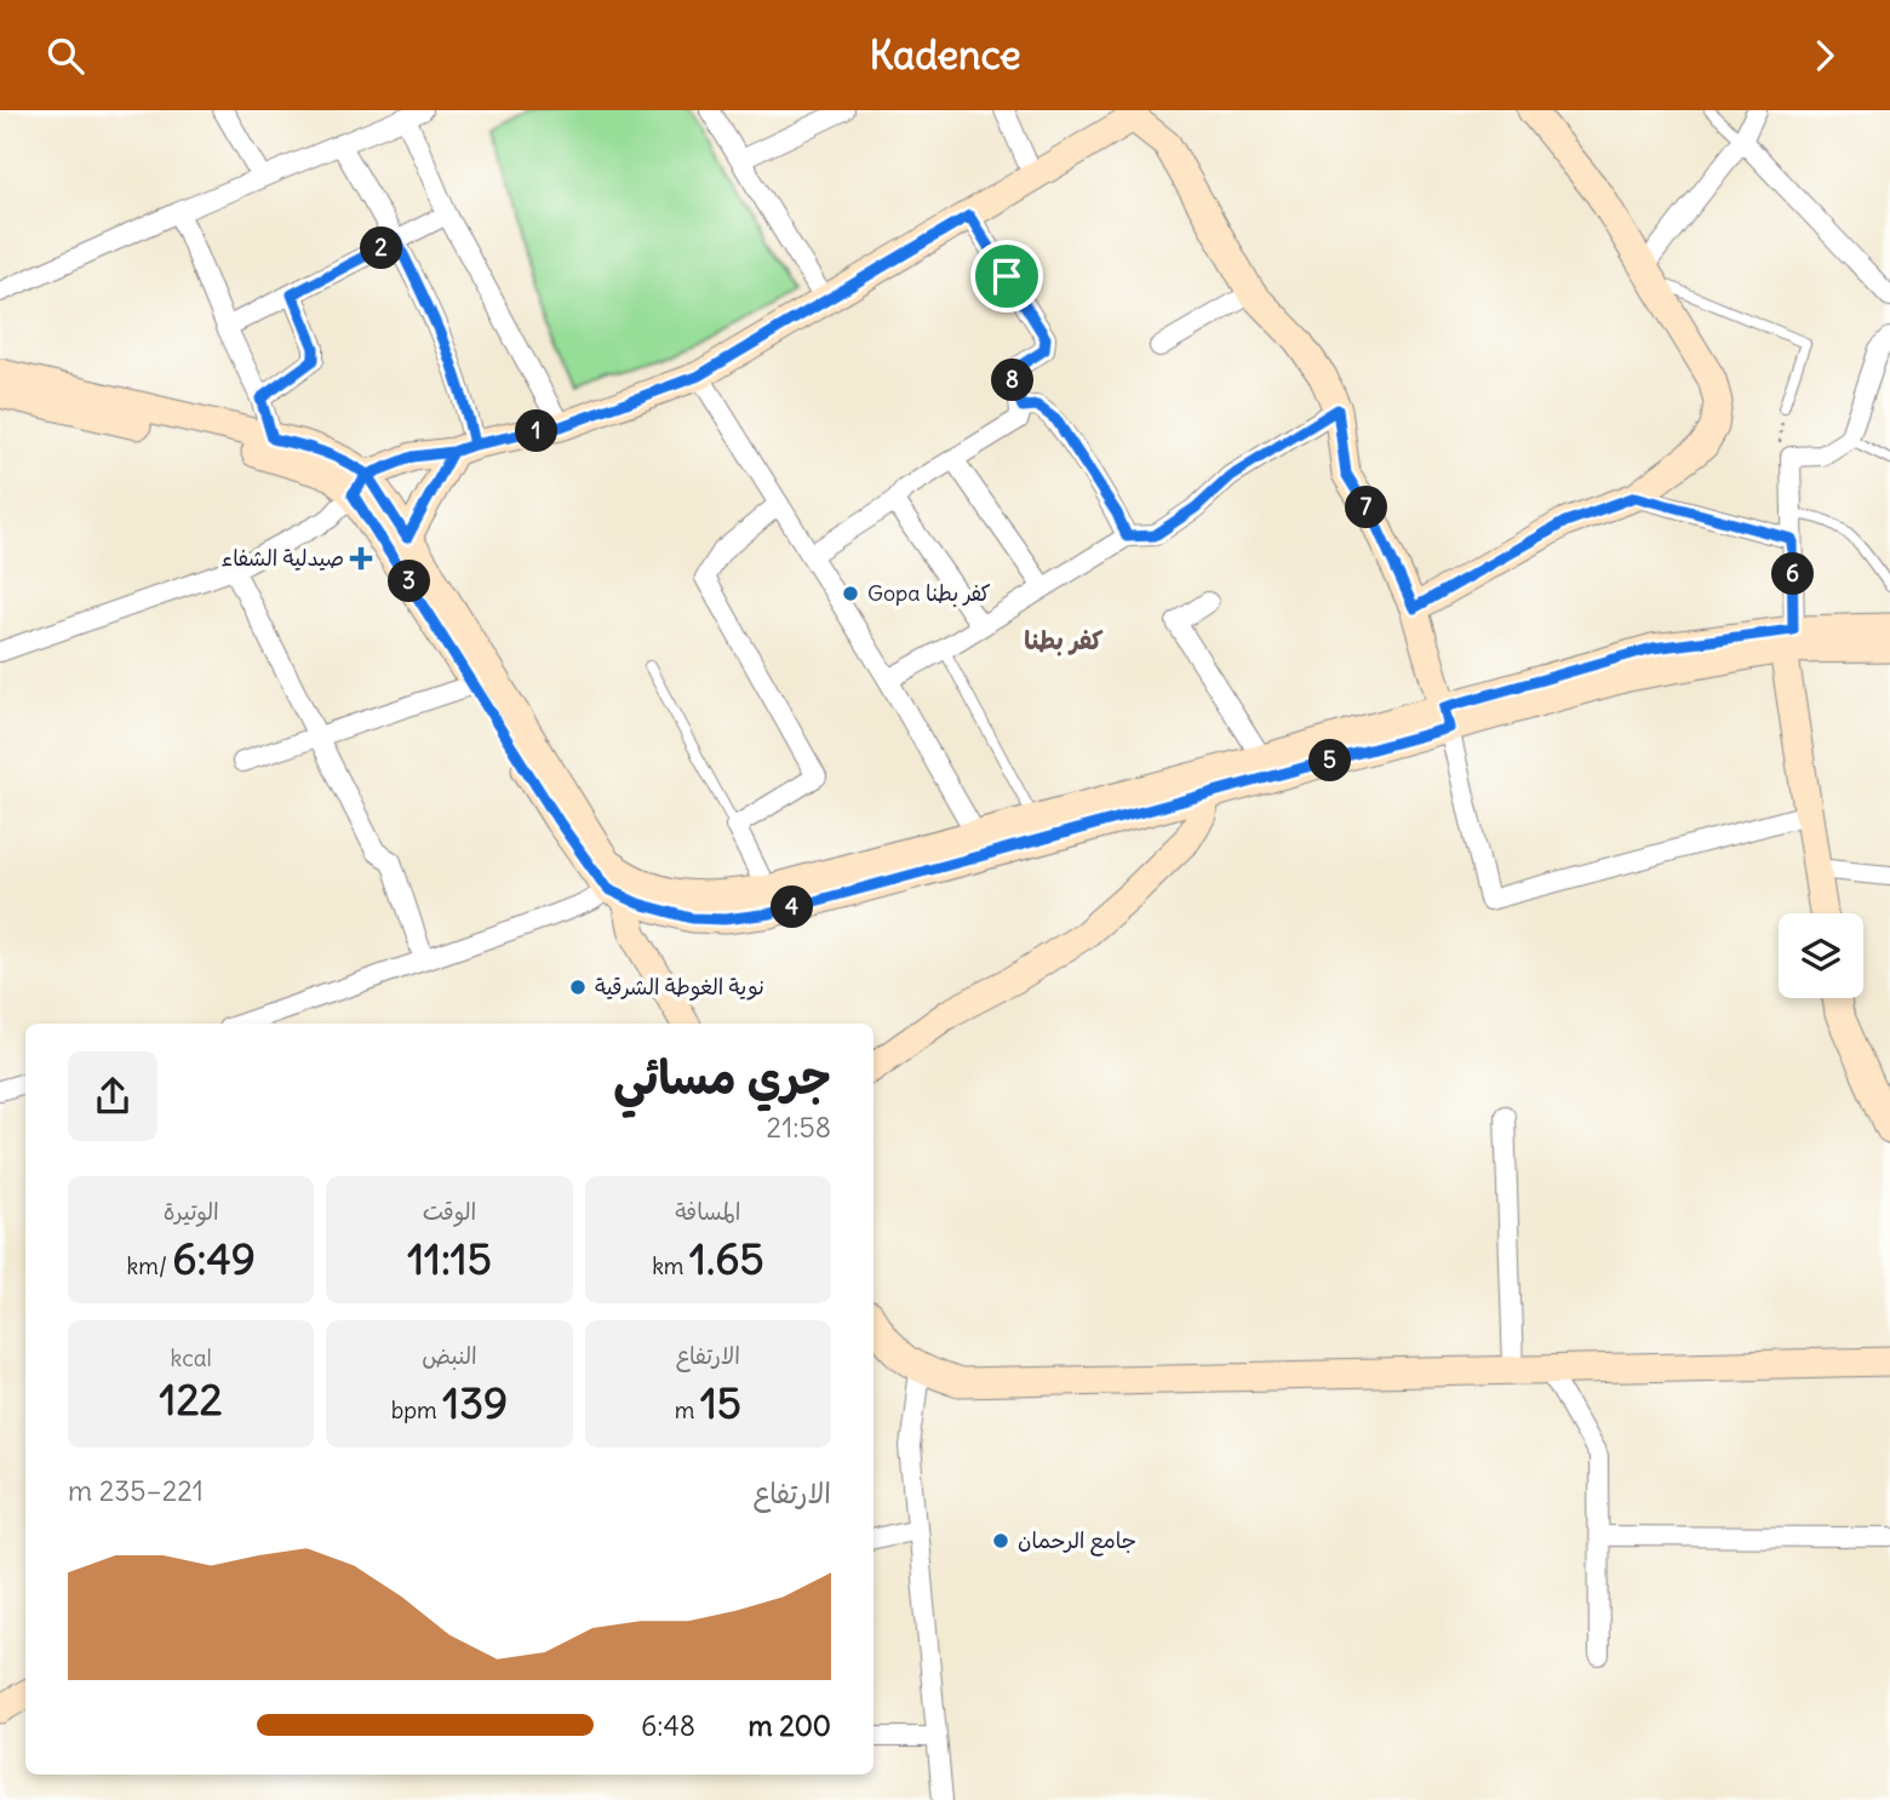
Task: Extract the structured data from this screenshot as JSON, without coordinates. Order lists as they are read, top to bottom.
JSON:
{
  "districts": ["كفر بطنا"],
  "places": {
    "health": ["صيدلية الشفاء"],
    "other": ["Gopa كفر بطنا", "نوية الغوطة الشرقية", "جامع الرحمان"]
  },
  "page": {
    "header": "Kadence",
    "pins": [
      "2",
      "8",
      "1",
      "7",
      "6",
      "3",
      "5",
      "4"
    ],
    "heading": ["جري مسائي", "21:58"],
    "stats": [
      ["المسافة", "1.65 km"],
      ["الوقت", "11:15"],
      ["الوتيرة", "6:49 /km"],
      ["الارتفاع", "15 m"],
      ["النبض", "139 bpm"],
      ["kcal", "122"]
    ],
    "chart": ["الارتفاع", "221–235 m"],
    "list": [
      {
        "name": "200 m",
        "note": "6:48"
      }
    ]
  }
}
